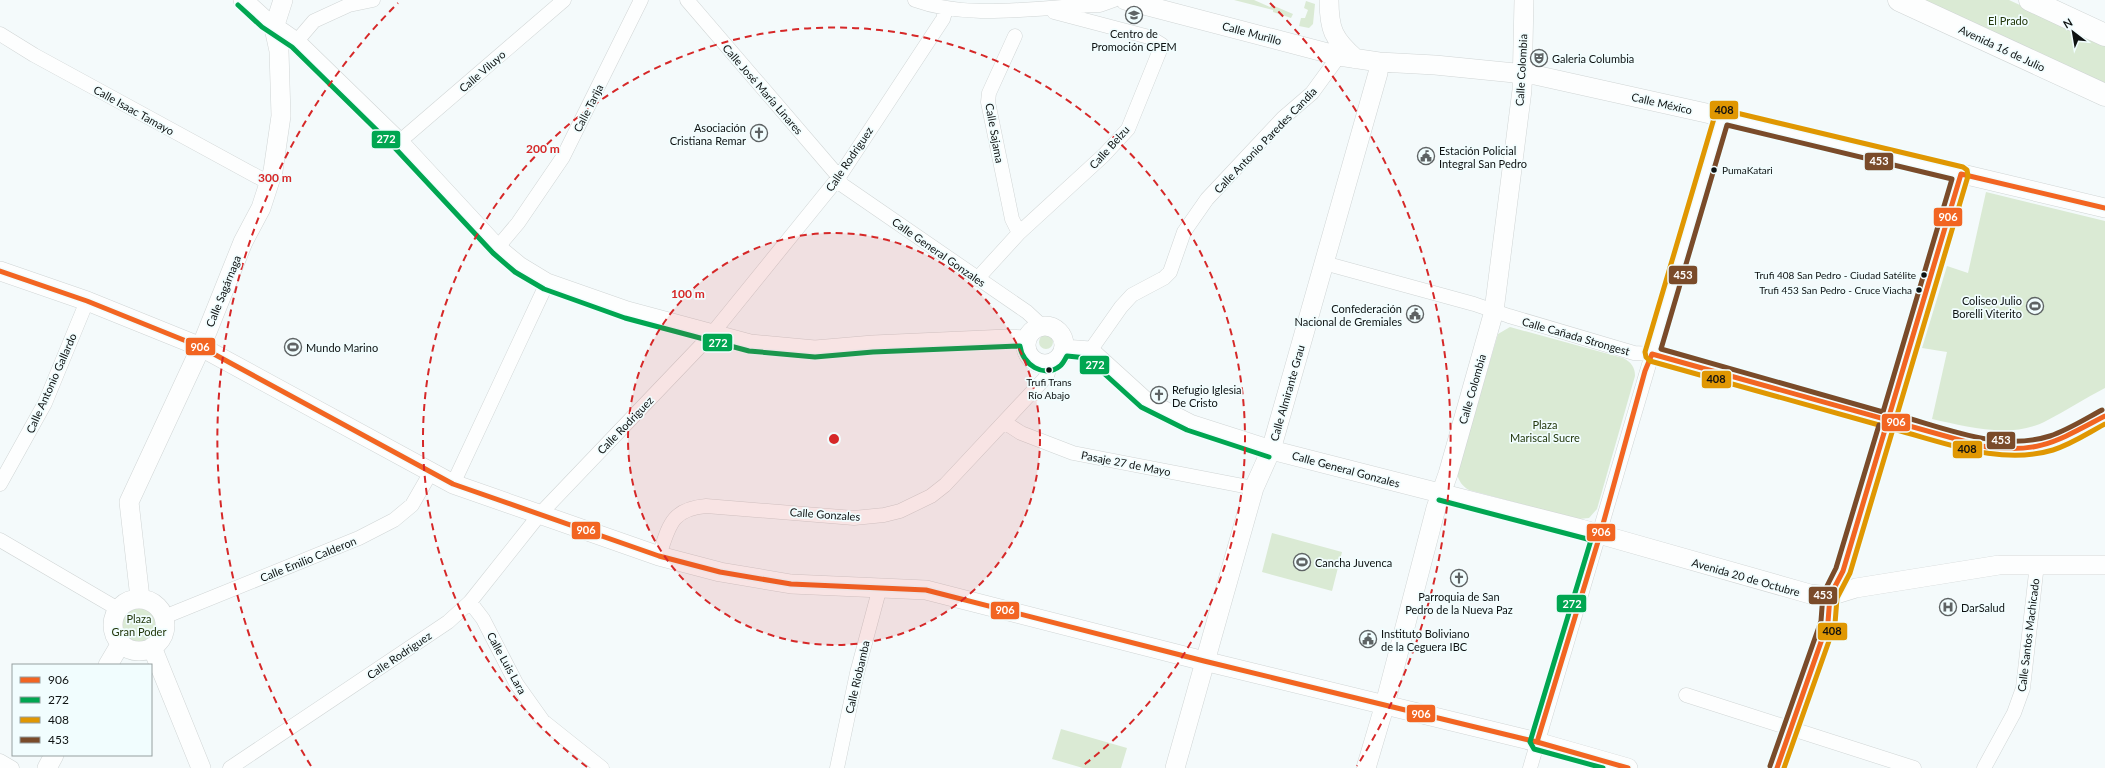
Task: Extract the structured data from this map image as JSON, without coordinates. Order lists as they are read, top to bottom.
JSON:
{
  "streets": {
    "main road": [
      "Calle Murillo",
      "Avenida 16 de Julio",
      "Calle Colombia",
      "Calle México",
      "Calle General Gonzales",
      "Calle Sagárnaga",
      "Calle Almirante Grau",
      "Avenida 20 de Octubre"
    ],
    "street": [
      "Calle Viluyo",
      "Calle José María Linares",
      "Calle Tarija",
      "Calle Isaac Tamayo",
      "Calle Sajama",
      "Calle Antonio Paredes Candia",
      "Calle Belzu",
      "Calle Rodriguez",
      "Calle Cañada Strongest",
      "Calle Antonio Gallardo",
      "Pasaje 27 de Mayo",
      "Calle Gonzales",
      "Calle Emilio Calderon",
      "Calle Santos Machicado",
      "Calle Luis Lara",
      "Calle Riobamba"
    ]
  },
  "crossings": [
    ["Calle Murillo", "Calle México"],
    ["Calle Murillo", "Calle Antonio Paredes Candia"],
    ["Calle Murillo", "Calle Almirante Grau"],
    ["Calle Colombia", "Calle México"],
    ["Calle Colombia", "Calle General Gonzales"],
    ["Calle Colombia", "Calle Cañada Strongest"],
    ["Calle Colombia", "Avenida 20 de Octubre"],
    ["Calle José María Linares", "Calle Rodriguez"],
    ["Calle José María Linares", "Calle General Gonzales"],
    ["Calle México", "Calle Almirante Grau"],
    ["Calle Isaac Tamayo", "Calle Sagárnaga"],
    ["Calle Sajama", "Calle Belzu"],
    ["Calle Antonio Paredes Candia", "Calle General Gonzales"],
    ["Calle Belzu", "Calle General Gonzales"],
    ["Calle Rodriguez", "Calle General Gonzales"],
    ["Calle Rodriguez", "Calle Luis Lara"],
    ["Calle General Gonzales", "Calle Almirante Grau"],
    ["Calle General Gonzales", "Calle Gonzales"],
    ["Calle General Gonzales", "Avenida 20 de Octubre"],
    ["Calle Sagárnaga", "Calle Emilio Calderon"],
    ["Calle Cañada Strongest", "Calle Almirante Grau"],
    ["Calle Almirante Grau", "Pasaje 27 de Mayo"],
    ["Pasaje 27 de Mayo", "Calle Gonzales"],
    ["Avenida 20 de Octubre", "Calle Santos Machicado"]
  ],
  "parks": ["El Prado", "Plaza Mariscal Sucre", "Plaza Gran Poder"],
  "places": {
    "school or university": ["Centro de Promoción CPEM"],
    "theatre": ["Galeria Columbia"],
    "church": ["Asociación Cristiana Remar", "Refugio Iglesia De Cristo", "Parroquia de San Pedro de la Nueva Paz"],
    "public building": ["Estación Policial Integral San Pedro", "Confederación Nacional de Gremiales", "Instituto Boliviano de la Ceguera IBC"],
    "other": [
      "PumaKatari",
      "Trufi 408 San Pedro - Ciudad Satélite",
      "Trufi 453 San Pedro - Cruce Viacha",
      "Trufi Trans Río Abajo"
    ],
    "sports": ["Coliseo Julio Borelli Viterito", "Mundo Marino", "Cancha Juvenca"],
    "hospital": ["DarSalud"]
  },
  "lines": [
    "transit line 272",
    "transit line 408",
    "transit line 453",
    "transit line 906"
  ],
  "legend": [
    "906",
    "272",
    "408",
    "453"
  ],
  "north": "top left",
  "rings": ["200 m", "300 m", "100 m"]
}
